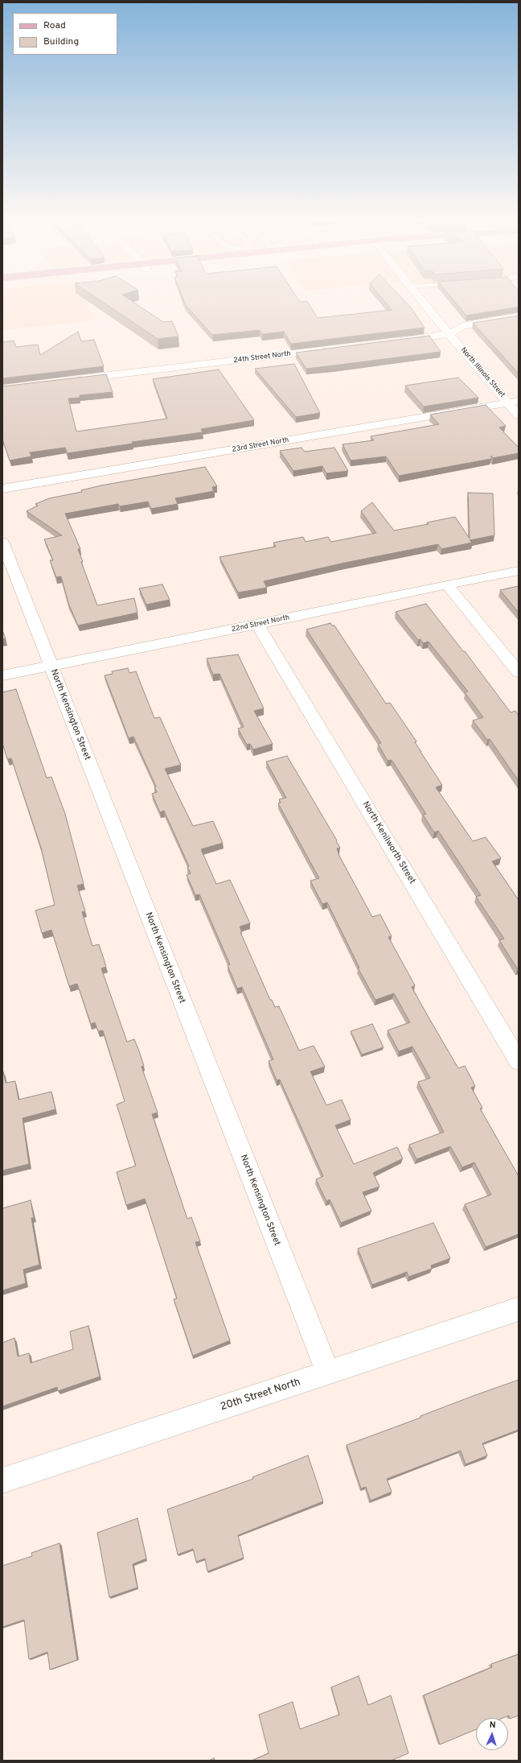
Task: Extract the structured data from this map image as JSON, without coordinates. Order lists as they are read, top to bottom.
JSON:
{
  "streets": {
    "street": [
      "24th Street North",
      "North Illinois Street",
      "23rd Street North",
      "22nd Street North",
      "North Kensington Street",
      "North Kenilworth Street",
      "20th Street North"
    ]
  },
  "crossings": [
    ["North Illinois Street", "23rd Street North"],
    ["22nd Street North", "North Kensington Street"],
    ["22nd Street North", "North Kenilworth Street"],
    ["North Kensington Street", "20th Street North"]
  ],
  "legend": ["Road", "Building"],
  "north": "top"
}
